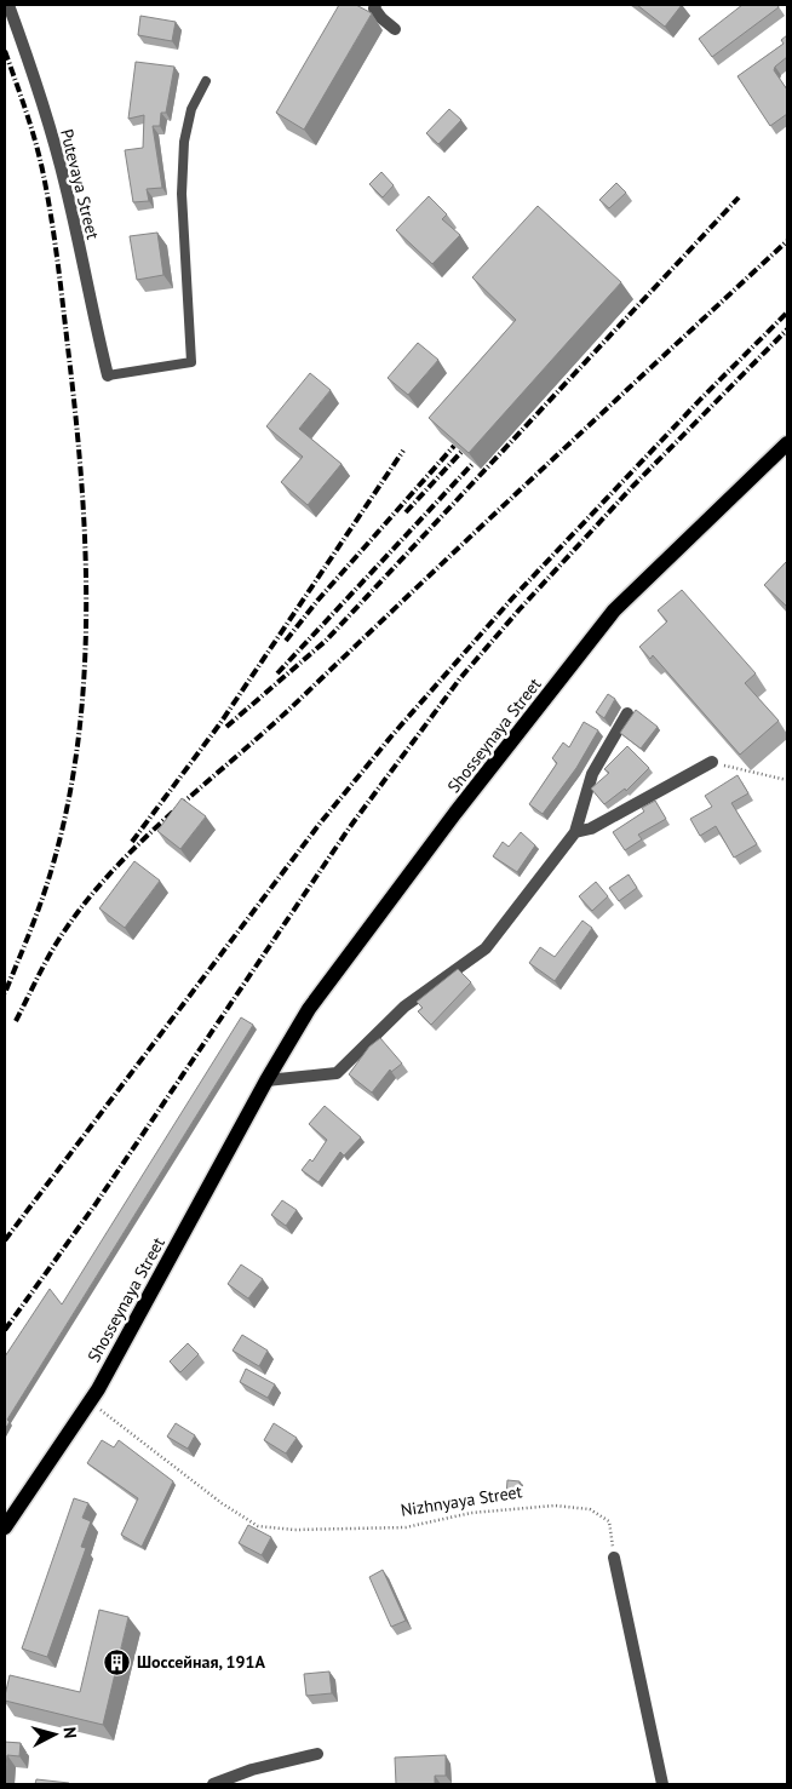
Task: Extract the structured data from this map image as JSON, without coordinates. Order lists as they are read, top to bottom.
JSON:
{
  "streets": {
    "main road": ["Shosseynaya Street"],
    "street": ["Putevaya Street"],
    "path": ["Nizhnyaya Street"]
  },
  "crossings": [
    ["Shosseynaya Street", "Nizhnyaya Street"]
  ],
  "places": {
    "building": ["Шоссейная, 191А"]
  },
  "north": "right"
}
